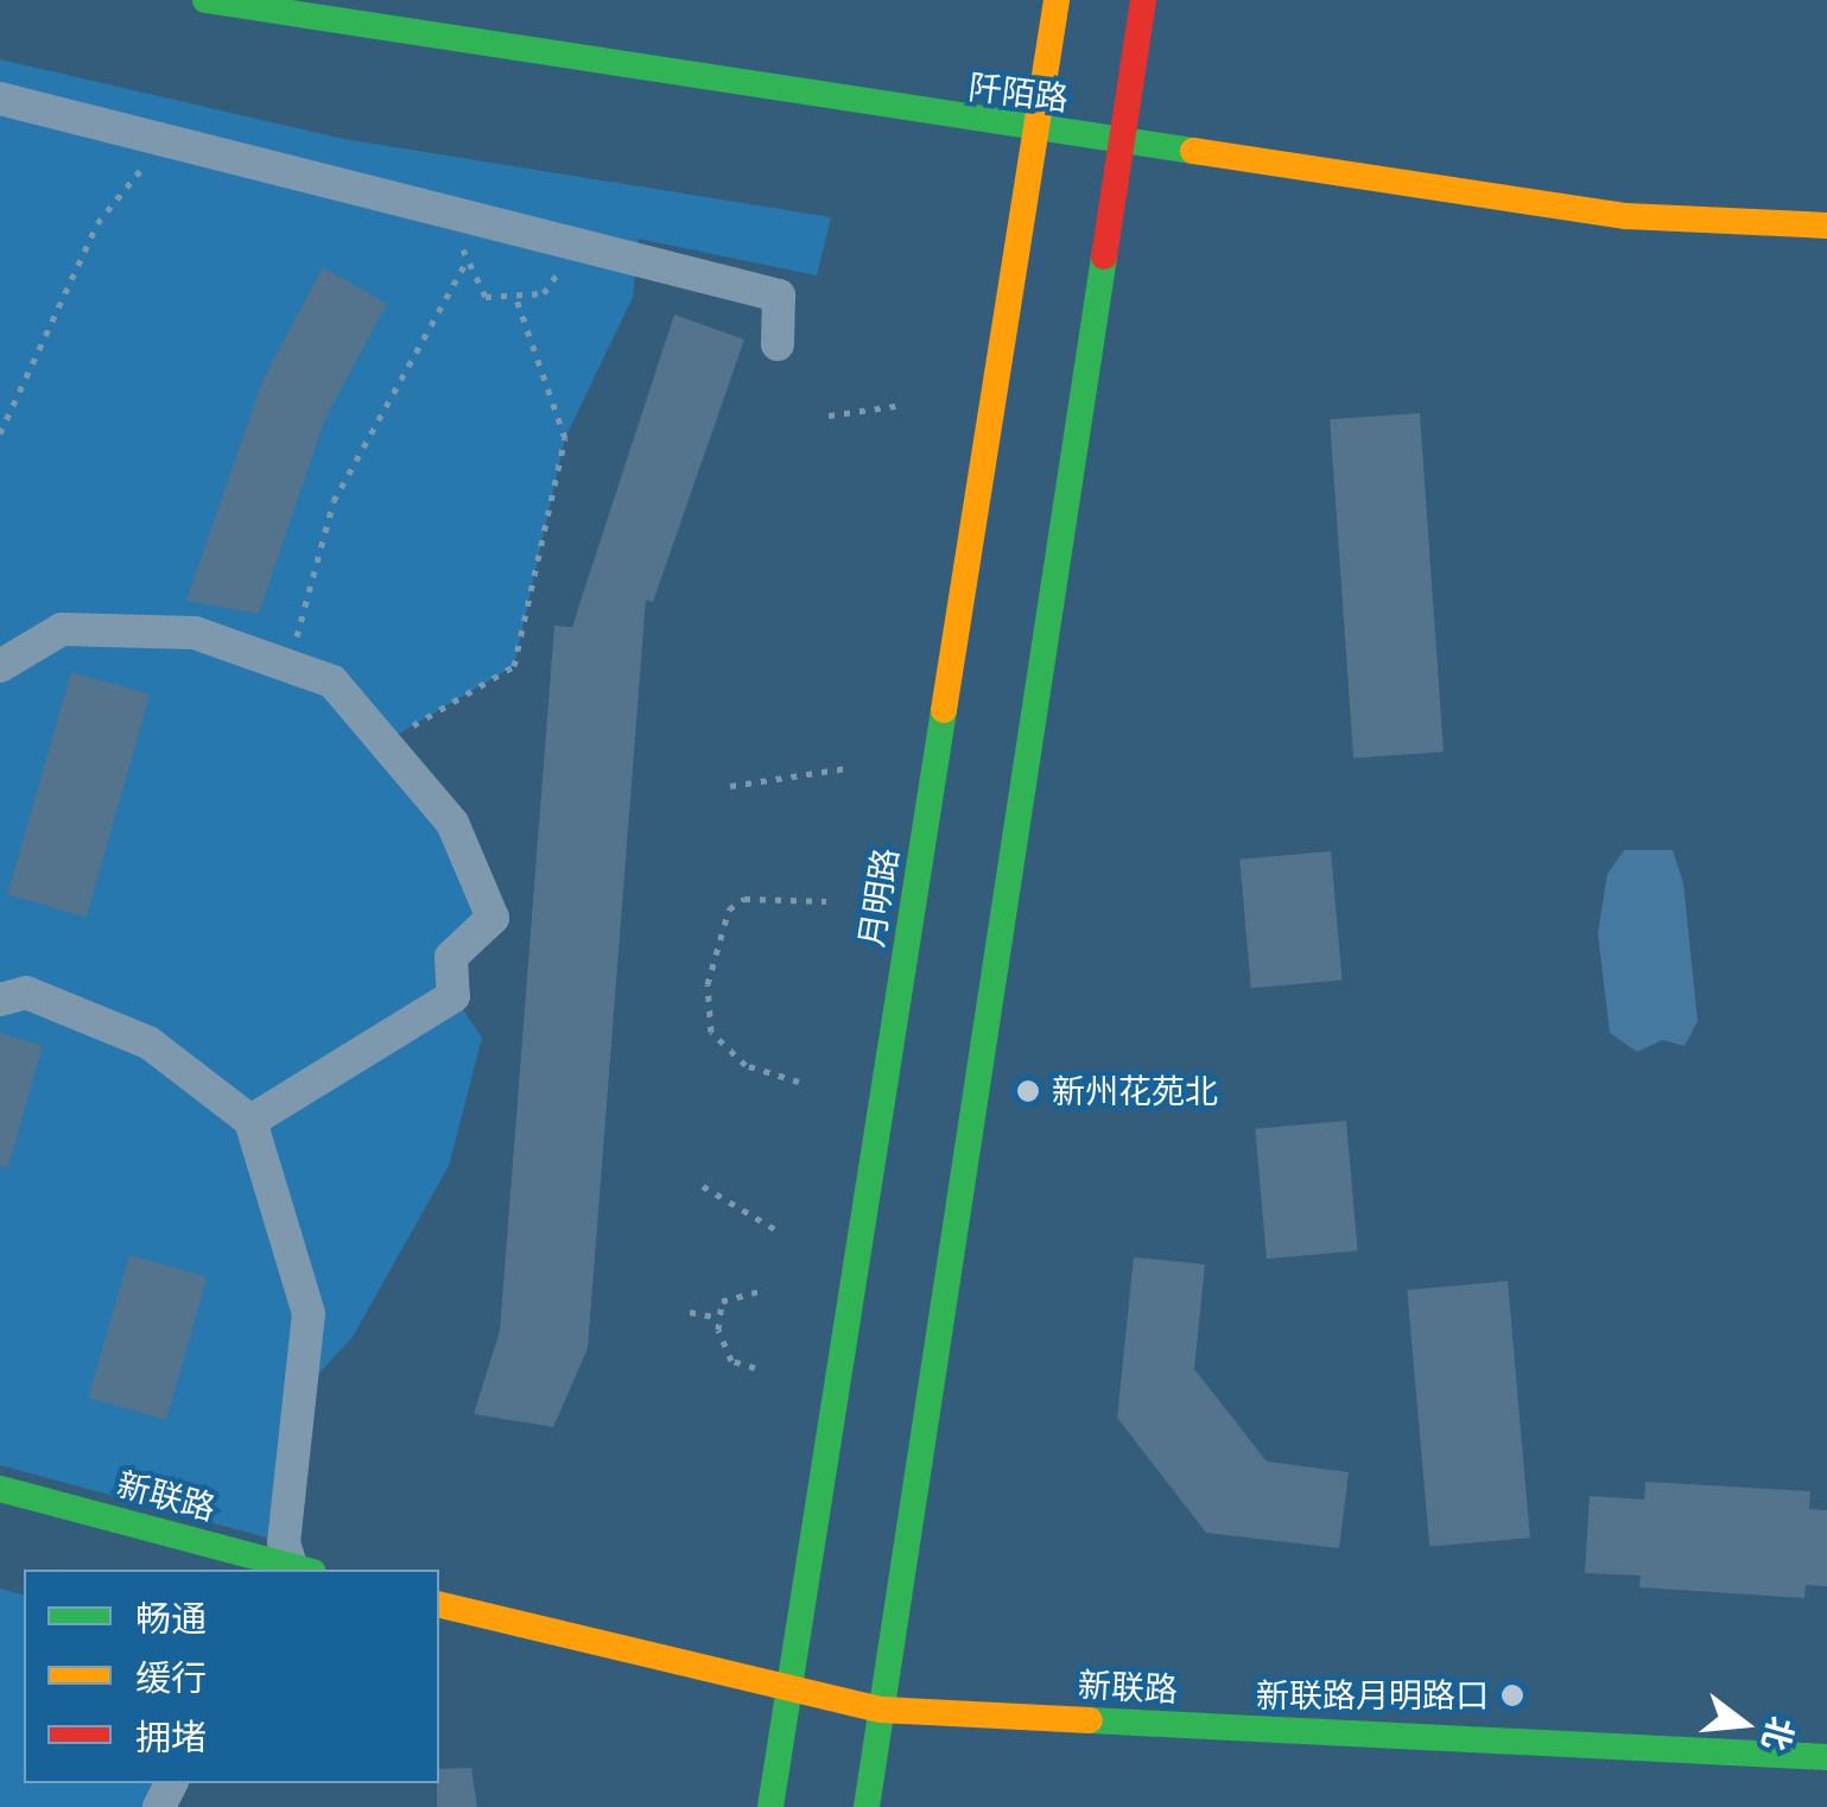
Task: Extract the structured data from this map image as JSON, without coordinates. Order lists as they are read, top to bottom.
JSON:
{
  "streets": {
    "street": ["阡陌路", "月明路", "新联路"]
  },
  "crossings": [
    ["阡陌路", "月明路"],
    ["月明路", "新联路"]
  ],
  "places": ["新州花苑北", "新联路月明路口"],
  "legend": ["畅通", "缓行", "拥堵"],
  "north": "right"
}
